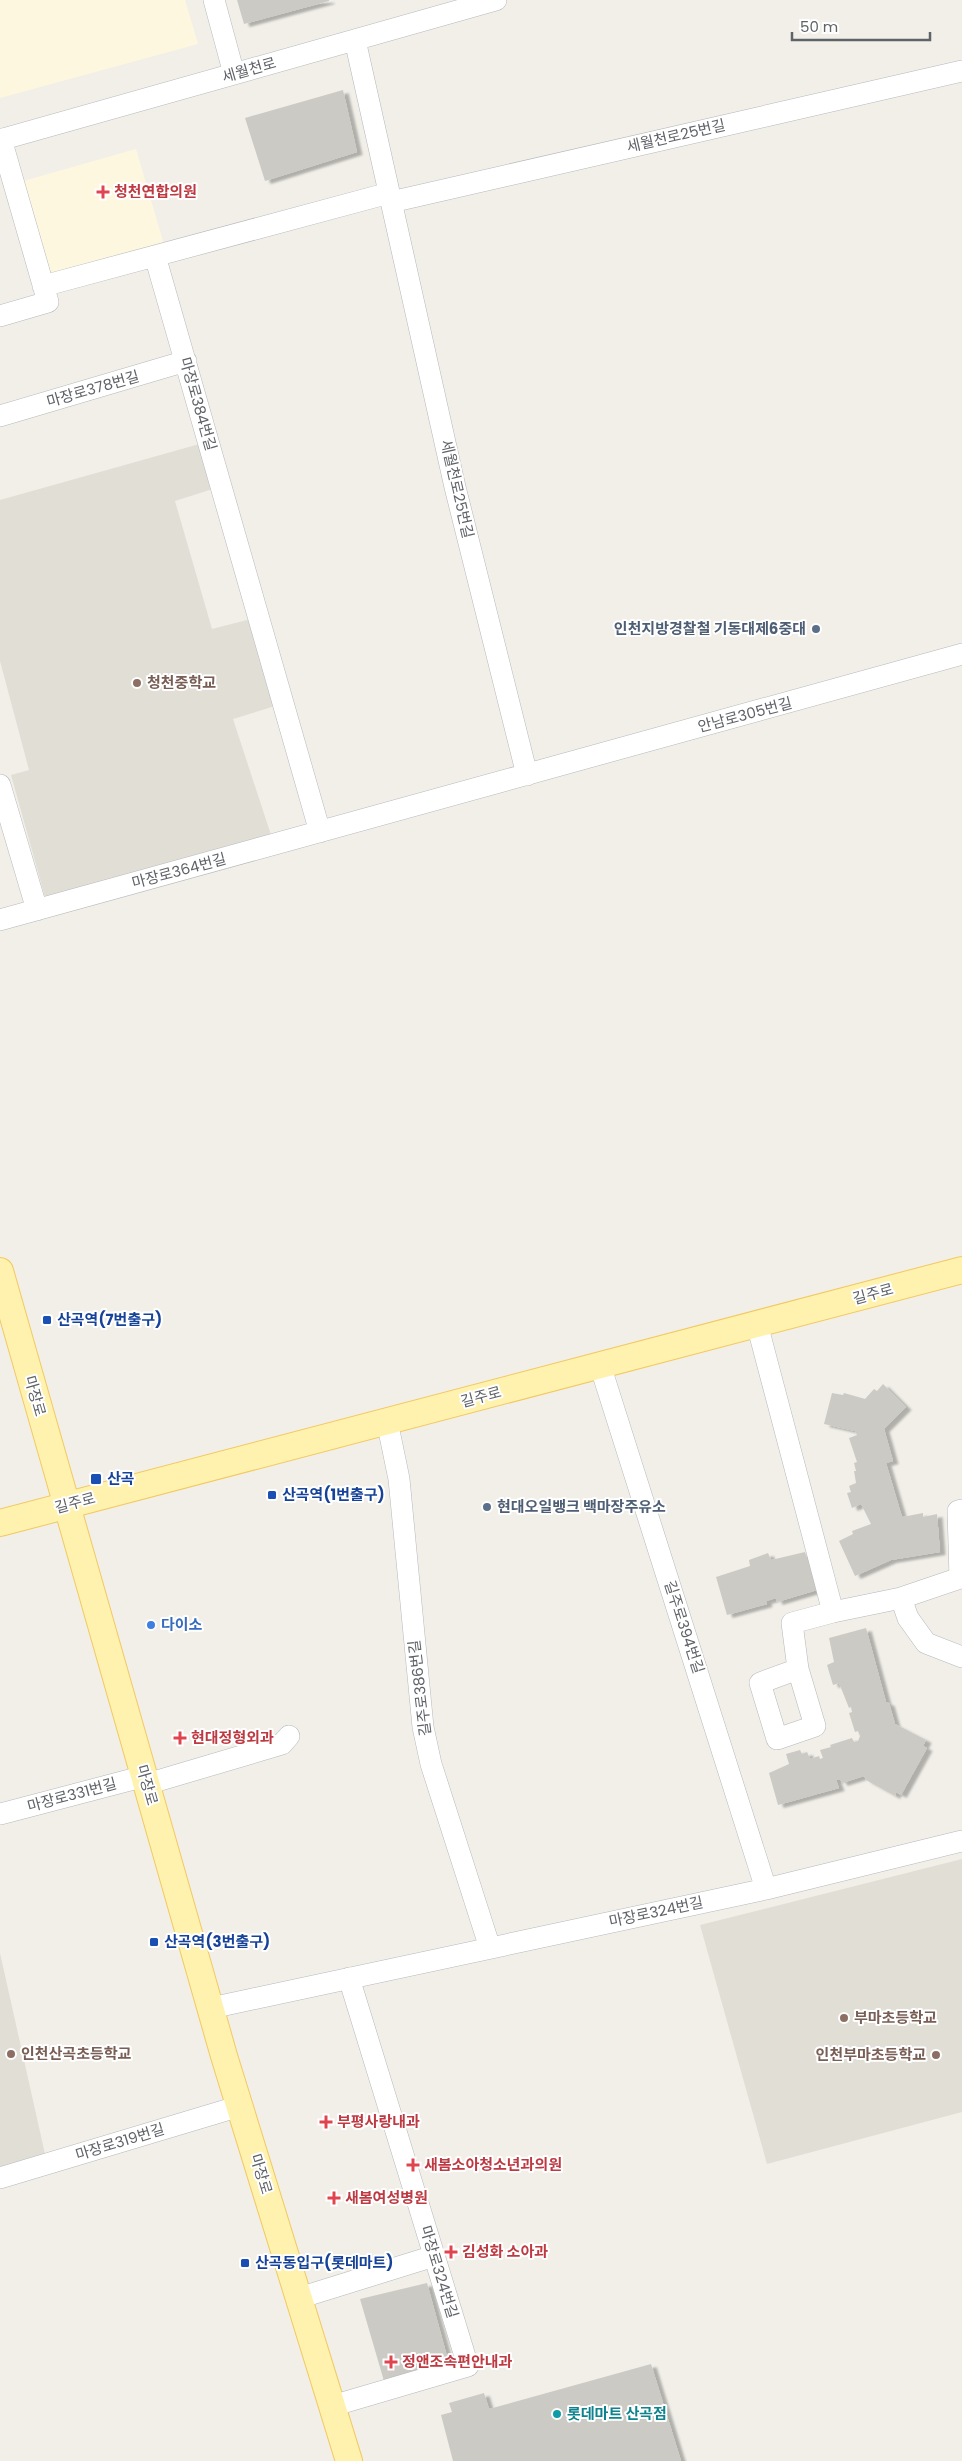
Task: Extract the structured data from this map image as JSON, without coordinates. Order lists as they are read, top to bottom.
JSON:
{
  "streets": {
    "main road": ["길주로", "마장로"],
    "street": [
      "세월천로",
      "세월천로25번길",
      "마장로378번길",
      "마장로384번길",
      "안남로305번길",
      "마장로364번길",
      "길주로394번길",
      "길주로386번길",
      "마장로331번길",
      "마장로324번길",
      "마장로319번길"
    ]
  },
  "crossings": [
    ["세월천로", "세월천로25번길"],
    ["세월천로25번길", "안남로305번길"],
    ["세월천로25번길", "마장로364번길"],
    ["마장로378번길", "마장로384번길"],
    ["마장로384번길", "마장로364번길"],
    ["안남로305번길", "마장로364번길"],
    ["길주로", "마장로"],
    ["길주로", "길주로394번길"],
    ["길주로", "길주로386번길"],
    ["마장로", "마장로331번길"],
    ["마장로", "마장로324번길"],
    ["마장로", "마장로319번길"],
    ["길주로394번길", "마장로324번길"],
    ["길주로386번길", "마장로324번길"]
  ],
  "places": {
    "health": [
      "청천연합의원",
      "현대정형외과",
      "부평사랑내과",
      "새봄소아청소년과의원",
      "새봄여성병원",
      "김성화 소아과",
      "정앤조속편안내과"
    ],
    "other": [
      "인천지방경찰철 기동대제6중대",
      "청천중학교",
      "현대오일뱅크 백마장주유소",
      "다이소",
      "부마초등학교",
      "인천산곡초등학교",
      "인천부마초등학교",
      "롯데마트 산곡점"
    ],
    "transit": [
      "산곡역(7번출구)",
      "산곡",
      "산곡역(1번출구)",
      "산곡역(3번출구)",
      "산곡동입구(롯데마트)"
    ]
  },
  "scale_bar": "50 m"
}
